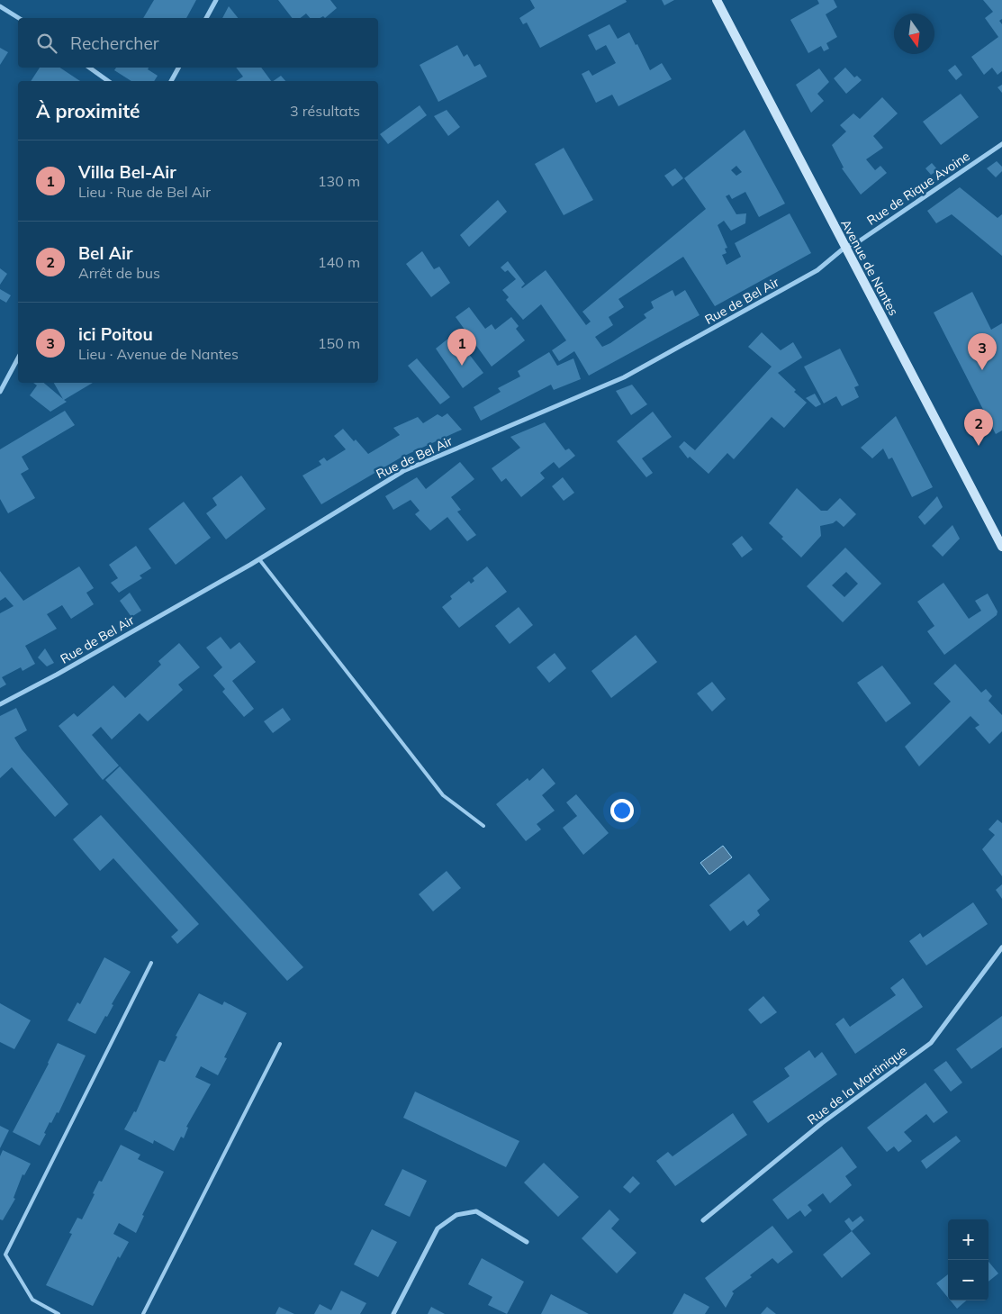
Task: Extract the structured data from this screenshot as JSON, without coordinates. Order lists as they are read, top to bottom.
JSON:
{
  "streets": {
    "main road": ["Avenue de Nantes"],
    "street": ["Rue de Rique Avoine", "Rue de Bel Air", "Rue de la Martinique"]
  },
  "crossings": [
    ["Rue de Rique Avoine", "Avenue de Nantes"],
    ["Rue de Rique Avoine", "Rue de Bel Air"],
    ["Avenue de Nantes", "Rue de Bel Air"]
  ],
  "north": "bottom",
  "page": {
    "search": "Rechercher",
    "heading": ["À proximité", "3 résultats"],
    "list": [
      {
        "mark": "1",
        "name": "Villa Bel-Air",
        "note": "Lieu · Rue de Bel Air",
        "value": "130 m"
      },
      {
        "mark": "2",
        "name": "Bel Air",
        "note": "Arrêt de bus",
        "value": "140 m"
      },
      {
        "mark": "3",
        "name": "ici Poitou",
        "note": "Lieu · Avenue de Nantes",
        "value": "150 m"
      }
    ],
    "pins": ["1", "3", "2"],
    "map_buttons": ["+", "−"]
  }
}
